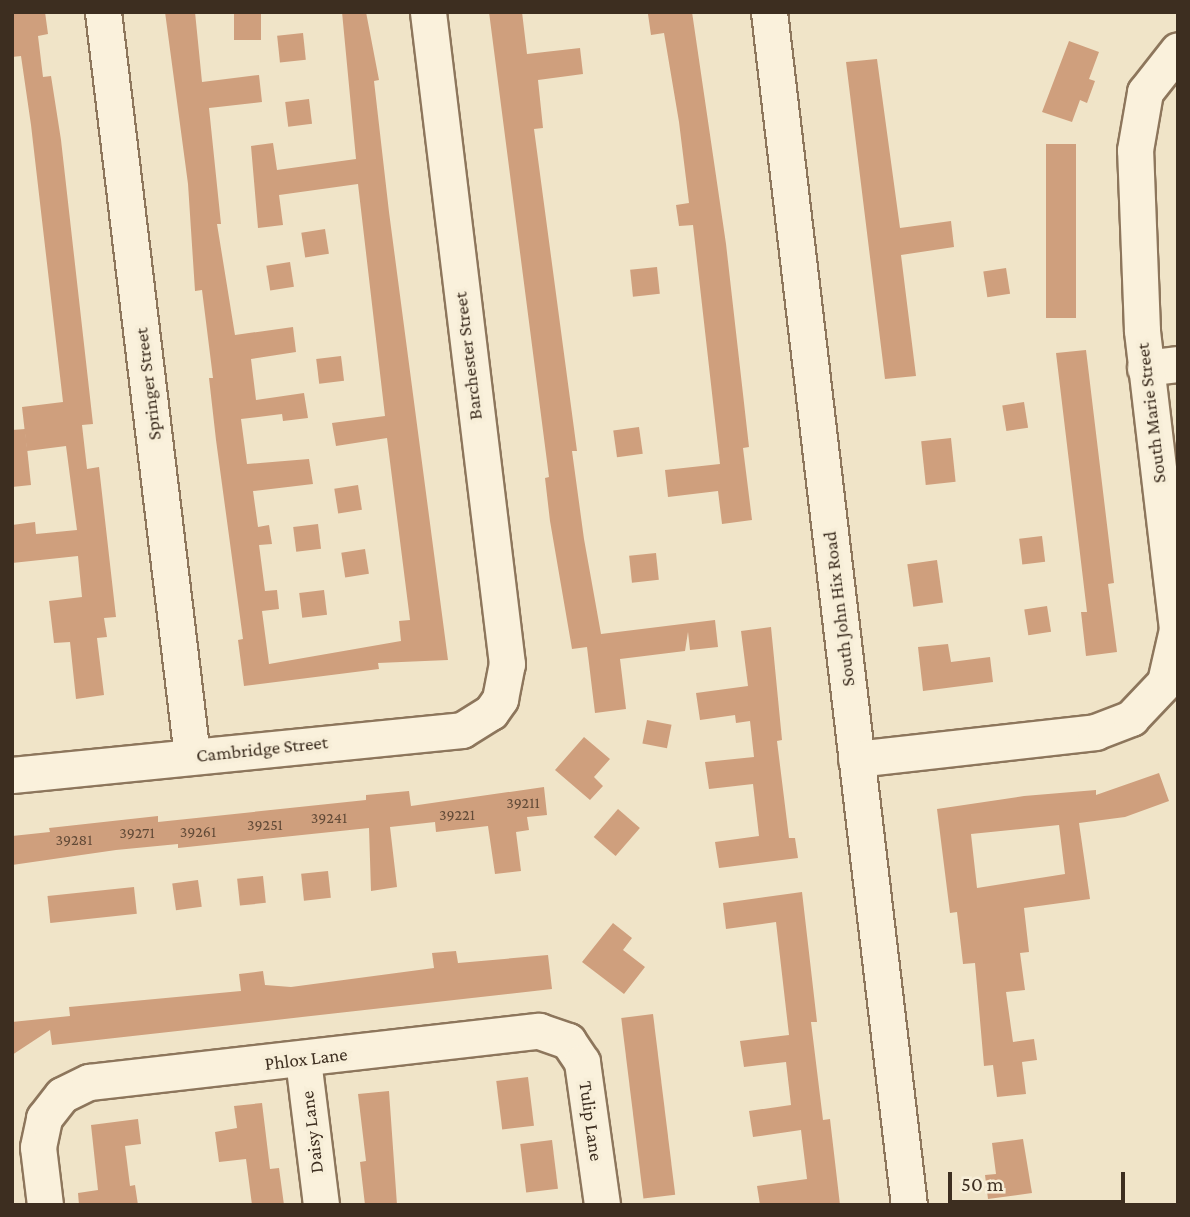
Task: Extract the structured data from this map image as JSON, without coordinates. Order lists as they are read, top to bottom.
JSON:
{
  "streets": {
    "street": [
      "Barchester Street",
      "Springer Street",
      "South Marie Street",
      "South John Hix Road",
      "Cambridge Street",
      "Phlox Lane",
      "Tulip Lane",
      "Daisy Lane"
    ]
  },
  "crossings": [
    ["Barchester Street", "Cambridge Street"],
    ["Springer Street", "Cambridge Street"],
    ["South Marie Street", "South John Hix Road"],
    ["Phlox Lane", "Tulip Lane"],
    ["Phlox Lane", "Daisy Lane"]
  ],
  "house_numbers": [
    "39211",
    "39221",
    "39241",
    "39251",
    "39261",
    "39271",
    "39281"
  ],
  "scale_bar": "50 m"
}
